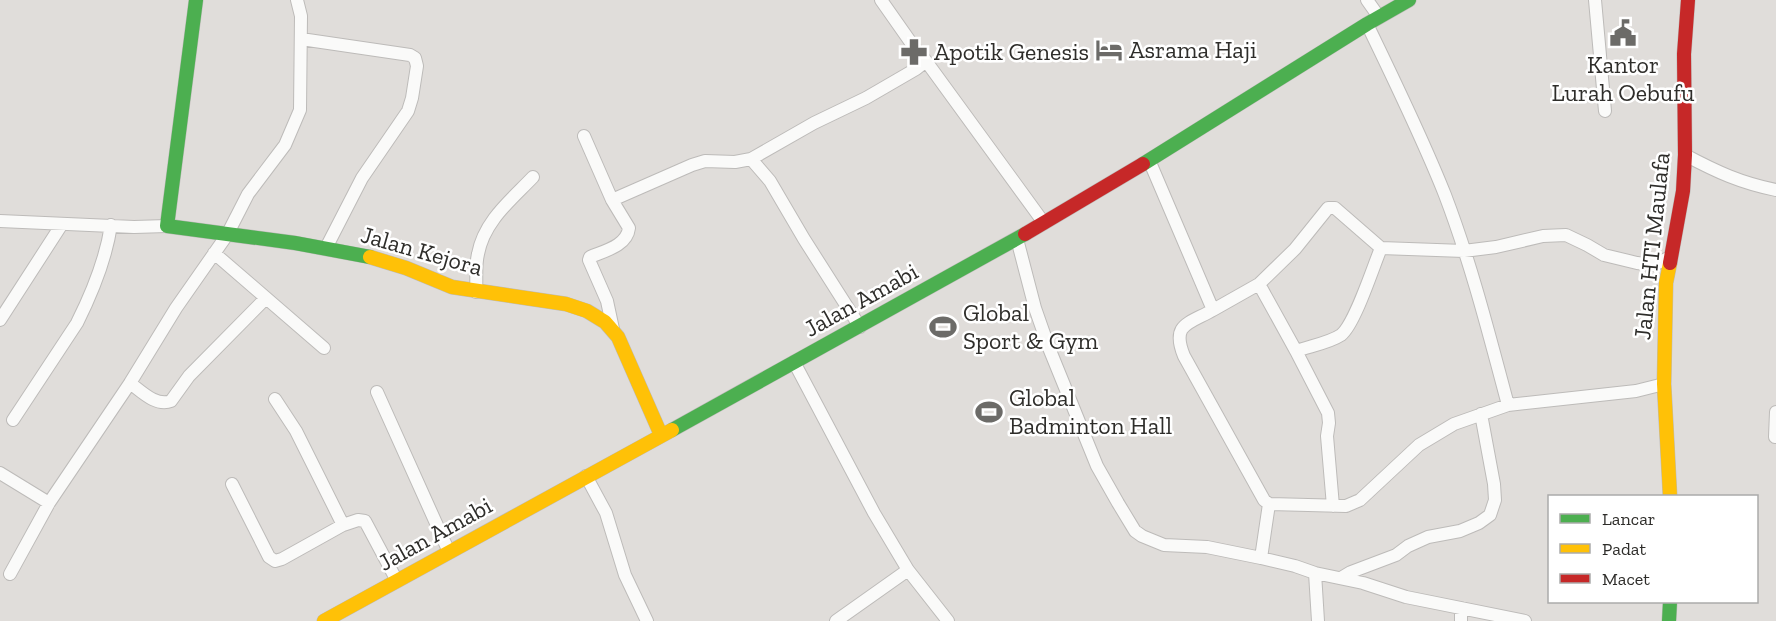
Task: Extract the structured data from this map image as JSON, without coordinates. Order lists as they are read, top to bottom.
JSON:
{
  "streets": {
    "street": ["Jalan HTI Maulafa", "Jalan Kejora", "Jalan Amabi"]
  },
  "places": {
    "public building": ["Kantor Lurah Oebufu"],
    "hotel": ["Asrama Haji"],
    "pharmacy": ["Apotik Genesis"],
    "sports": ["Global Sport & Gym", "Global Badminton Hall"]
  },
  "legend": ["Lancar", "Padat", "Macet"]
}
